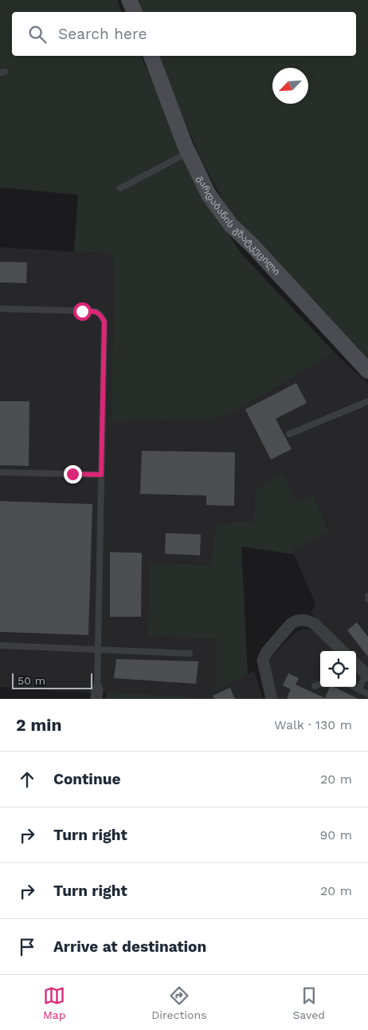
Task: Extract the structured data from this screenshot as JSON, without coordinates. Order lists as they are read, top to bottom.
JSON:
{
  "streets": {
    "main road": ["გარდაბანის გზატკეცილი"]
  },
  "scale_bar": "50 m",
  "north": "bottom left",
  "page": {
    "search": "Search here",
    "scale": "50 m",
    "heading": ["2 min", "Walk · 130 m"],
    "list": [
      ["Continue", "20 m"],
      ["Turn right", "90 m"],
      ["Turn right", "20 m"],
      "Arrive at destination"
    ],
    "nav": ["Map", "Directions", "Saved"]
  }
}
